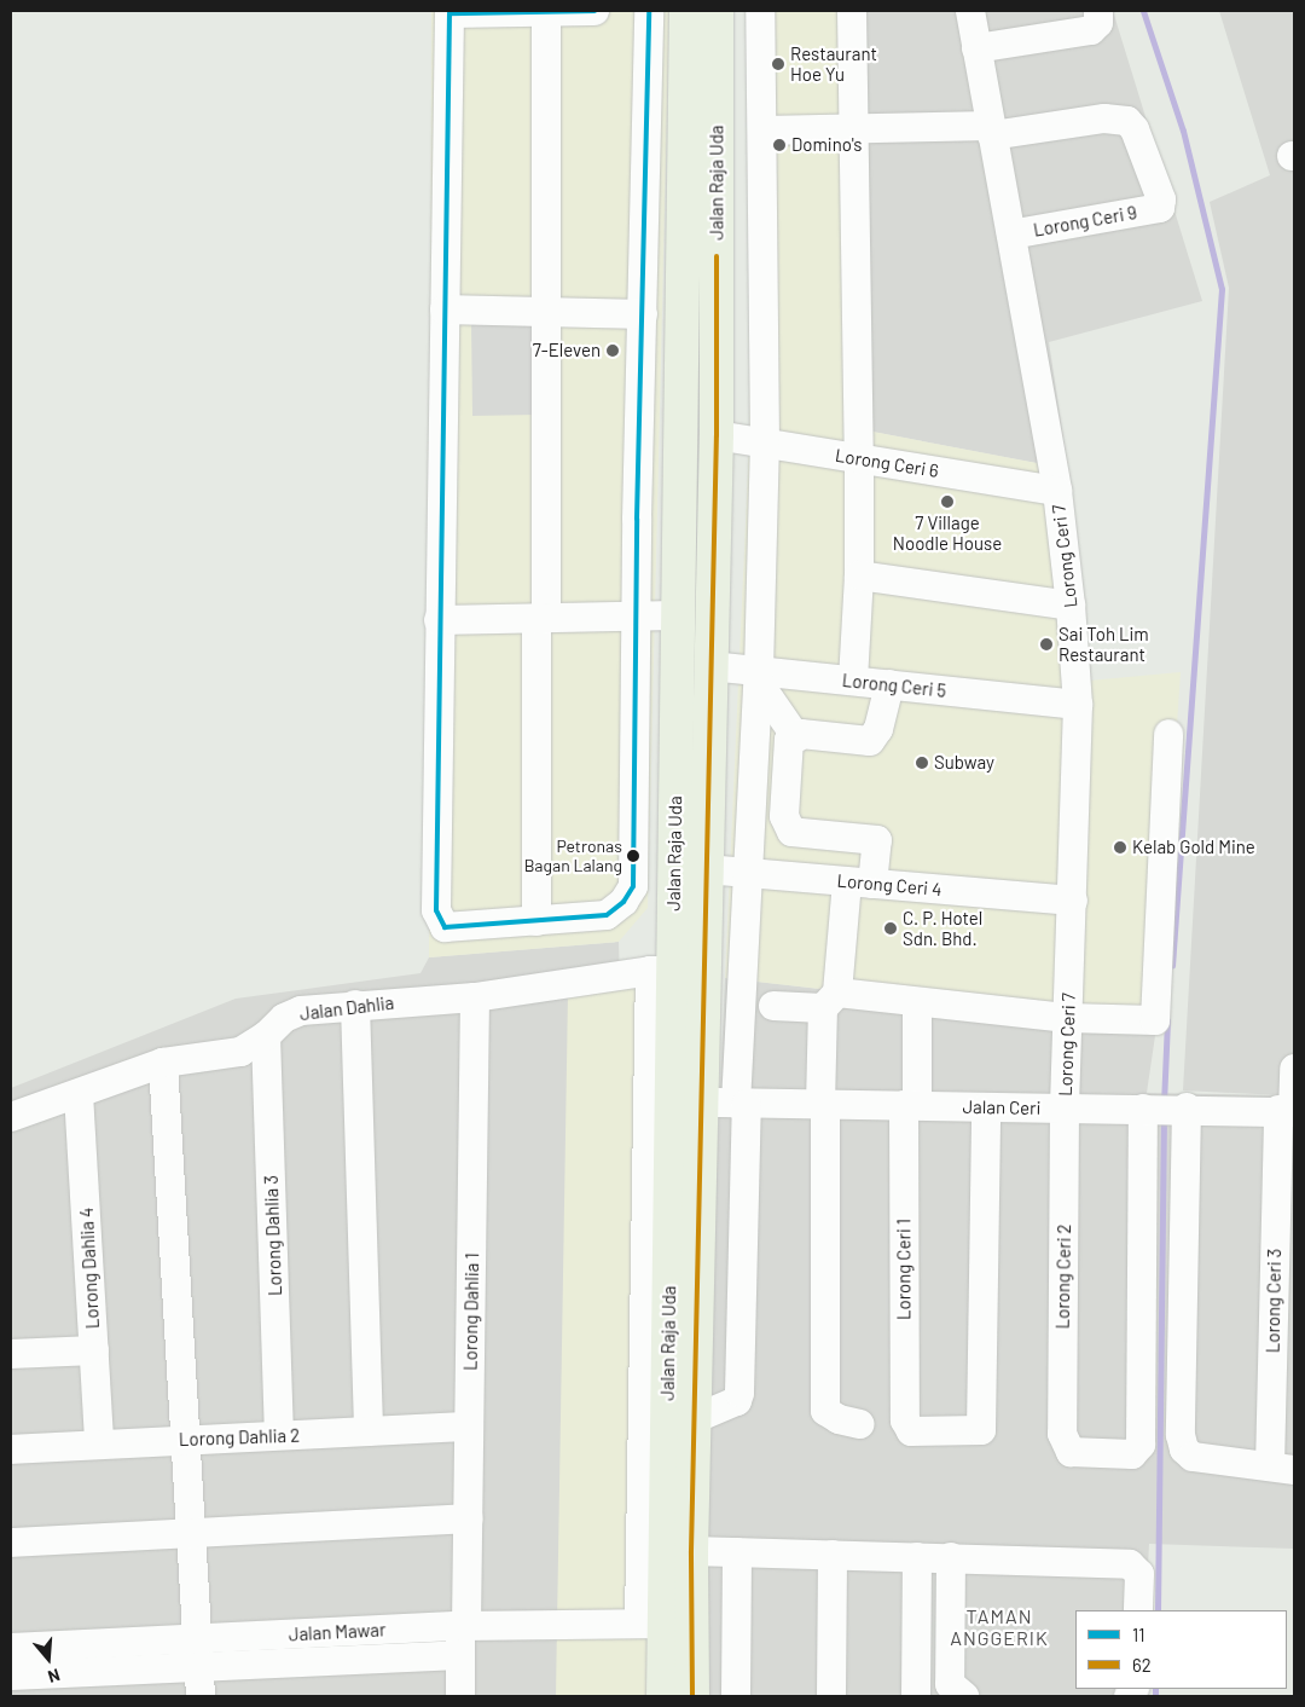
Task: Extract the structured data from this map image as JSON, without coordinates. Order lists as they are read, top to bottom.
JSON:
{
  "streets": {
    "main road": ["Jalan Raja Uda"],
    "street": [
      "Lorong Ceri 9",
      "Lorong Ceri 6",
      "Lorong Ceri 7",
      "Lorong Ceri 5",
      "Lorong Ceri 4",
      "Jalan Dahlia",
      "Jalan Ceri",
      "Lorong Dahlia 3",
      "Lorong Dahlia 4",
      "Lorong Ceri 1",
      "Lorong Ceri 2",
      "Lorong Ceri 3",
      "Lorong Dahlia 1",
      "Lorong Dahlia 2",
      "Jalan Mawar"
    ]
  },
  "crossings": [
    ["Jalan Raja Uda", "Lorong Ceri 6"],
    ["Jalan Raja Uda", "Lorong Ceri 5"],
    ["Jalan Raja Uda", "Lorong Ceri 4"],
    ["Jalan Raja Uda", "Jalan Dahlia"],
    ["Jalan Raja Uda", "Jalan Ceri"],
    ["Jalan Raja Uda", "Jalan Mawar"],
    ["Lorong Ceri 9", "Lorong Ceri 7"],
    ["Lorong Ceri 6", "Lorong Ceri 7"],
    ["Lorong Ceri 7", "Lorong Ceri 5"],
    ["Lorong Ceri 7", "Lorong Ceri 4"],
    ["Lorong Ceri 7", "Jalan Ceri"],
    ["Lorong Ceri 7", "Lorong Ceri 2"],
    ["Jalan Dahlia", "Lorong Dahlia 3"],
    ["Jalan Dahlia", "Lorong Dahlia 4"],
    ["Jalan Dahlia", "Lorong Dahlia 1"],
    ["Jalan Ceri", "Lorong Ceri 1"],
    ["Jalan Ceri", "Lorong Ceri 2"],
    ["Jalan Ceri", "Lorong Ceri 3"],
    ["Lorong Dahlia 3", "Lorong Dahlia 2"],
    ["Lorong Dahlia 4", "Lorong Dahlia 2"],
    ["Lorong Dahlia 1", "Lorong Dahlia 2"],
    ["Lorong Dahlia 1", "Jalan Mawar"]
  ],
  "districts": ["TAMAN ANGGERIK"],
  "places": [
    "Restaurant Hoe Yu",
    "Domino's",
    "7-Eleven",
    "7 Village Noodle House",
    "Sai Toh Lim Restaurant",
    "Subway",
    "Kelab Gold Mine",
    "Petronas Bagan Lalang",
    "C. P. Hotel Sdn. Bhd."
  ],
  "lines": ["transit line 11", "transit line 62"],
  "legend": ["11", "62"],
  "north": "bottom"
}
